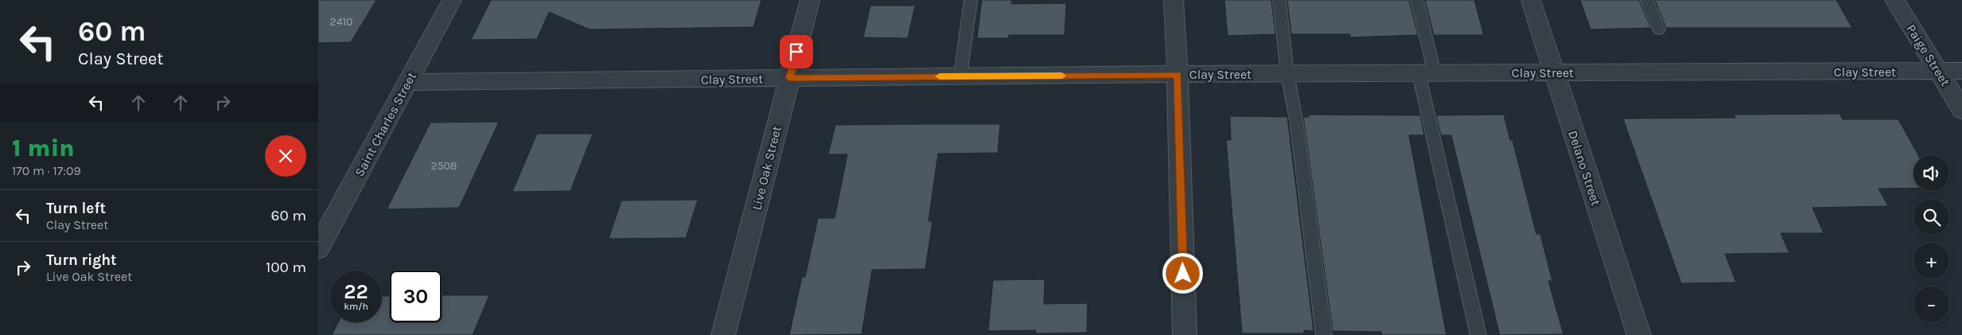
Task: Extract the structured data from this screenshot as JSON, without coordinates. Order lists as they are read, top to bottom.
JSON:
{
  "streets": {
    "street": [
      "Paige Street",
      "Clay Street",
      "Saint Charles Street",
      "Live Oak Street",
      "Delano Street"
    ]
  },
  "crossings": [
    ["Paige Street", "Clay Street"],
    ["Clay Street", "Saint Charles Street"],
    ["Clay Street", "Live Oak Street"],
    ["Clay Street", "Delano Street"]
  ],
  "house_numbers": ["2410", "2508"],
  "page": {
    "turn": ["60 m", "Clay Street"],
    "heading": ["1 min", "170 m · 17:09"],
    "map_buttons": ["+", "−"],
    "list": [
      {
        "name": "Turn left",
        "note": "Clay Street",
        "value": "60 m"
      },
      {
        "name": "Turn right",
        "note": "Live Oak Street",
        "value": "100 m"
      }
    ],
    "speed": "22 km/h",
    "limit": "30"
  }
}
